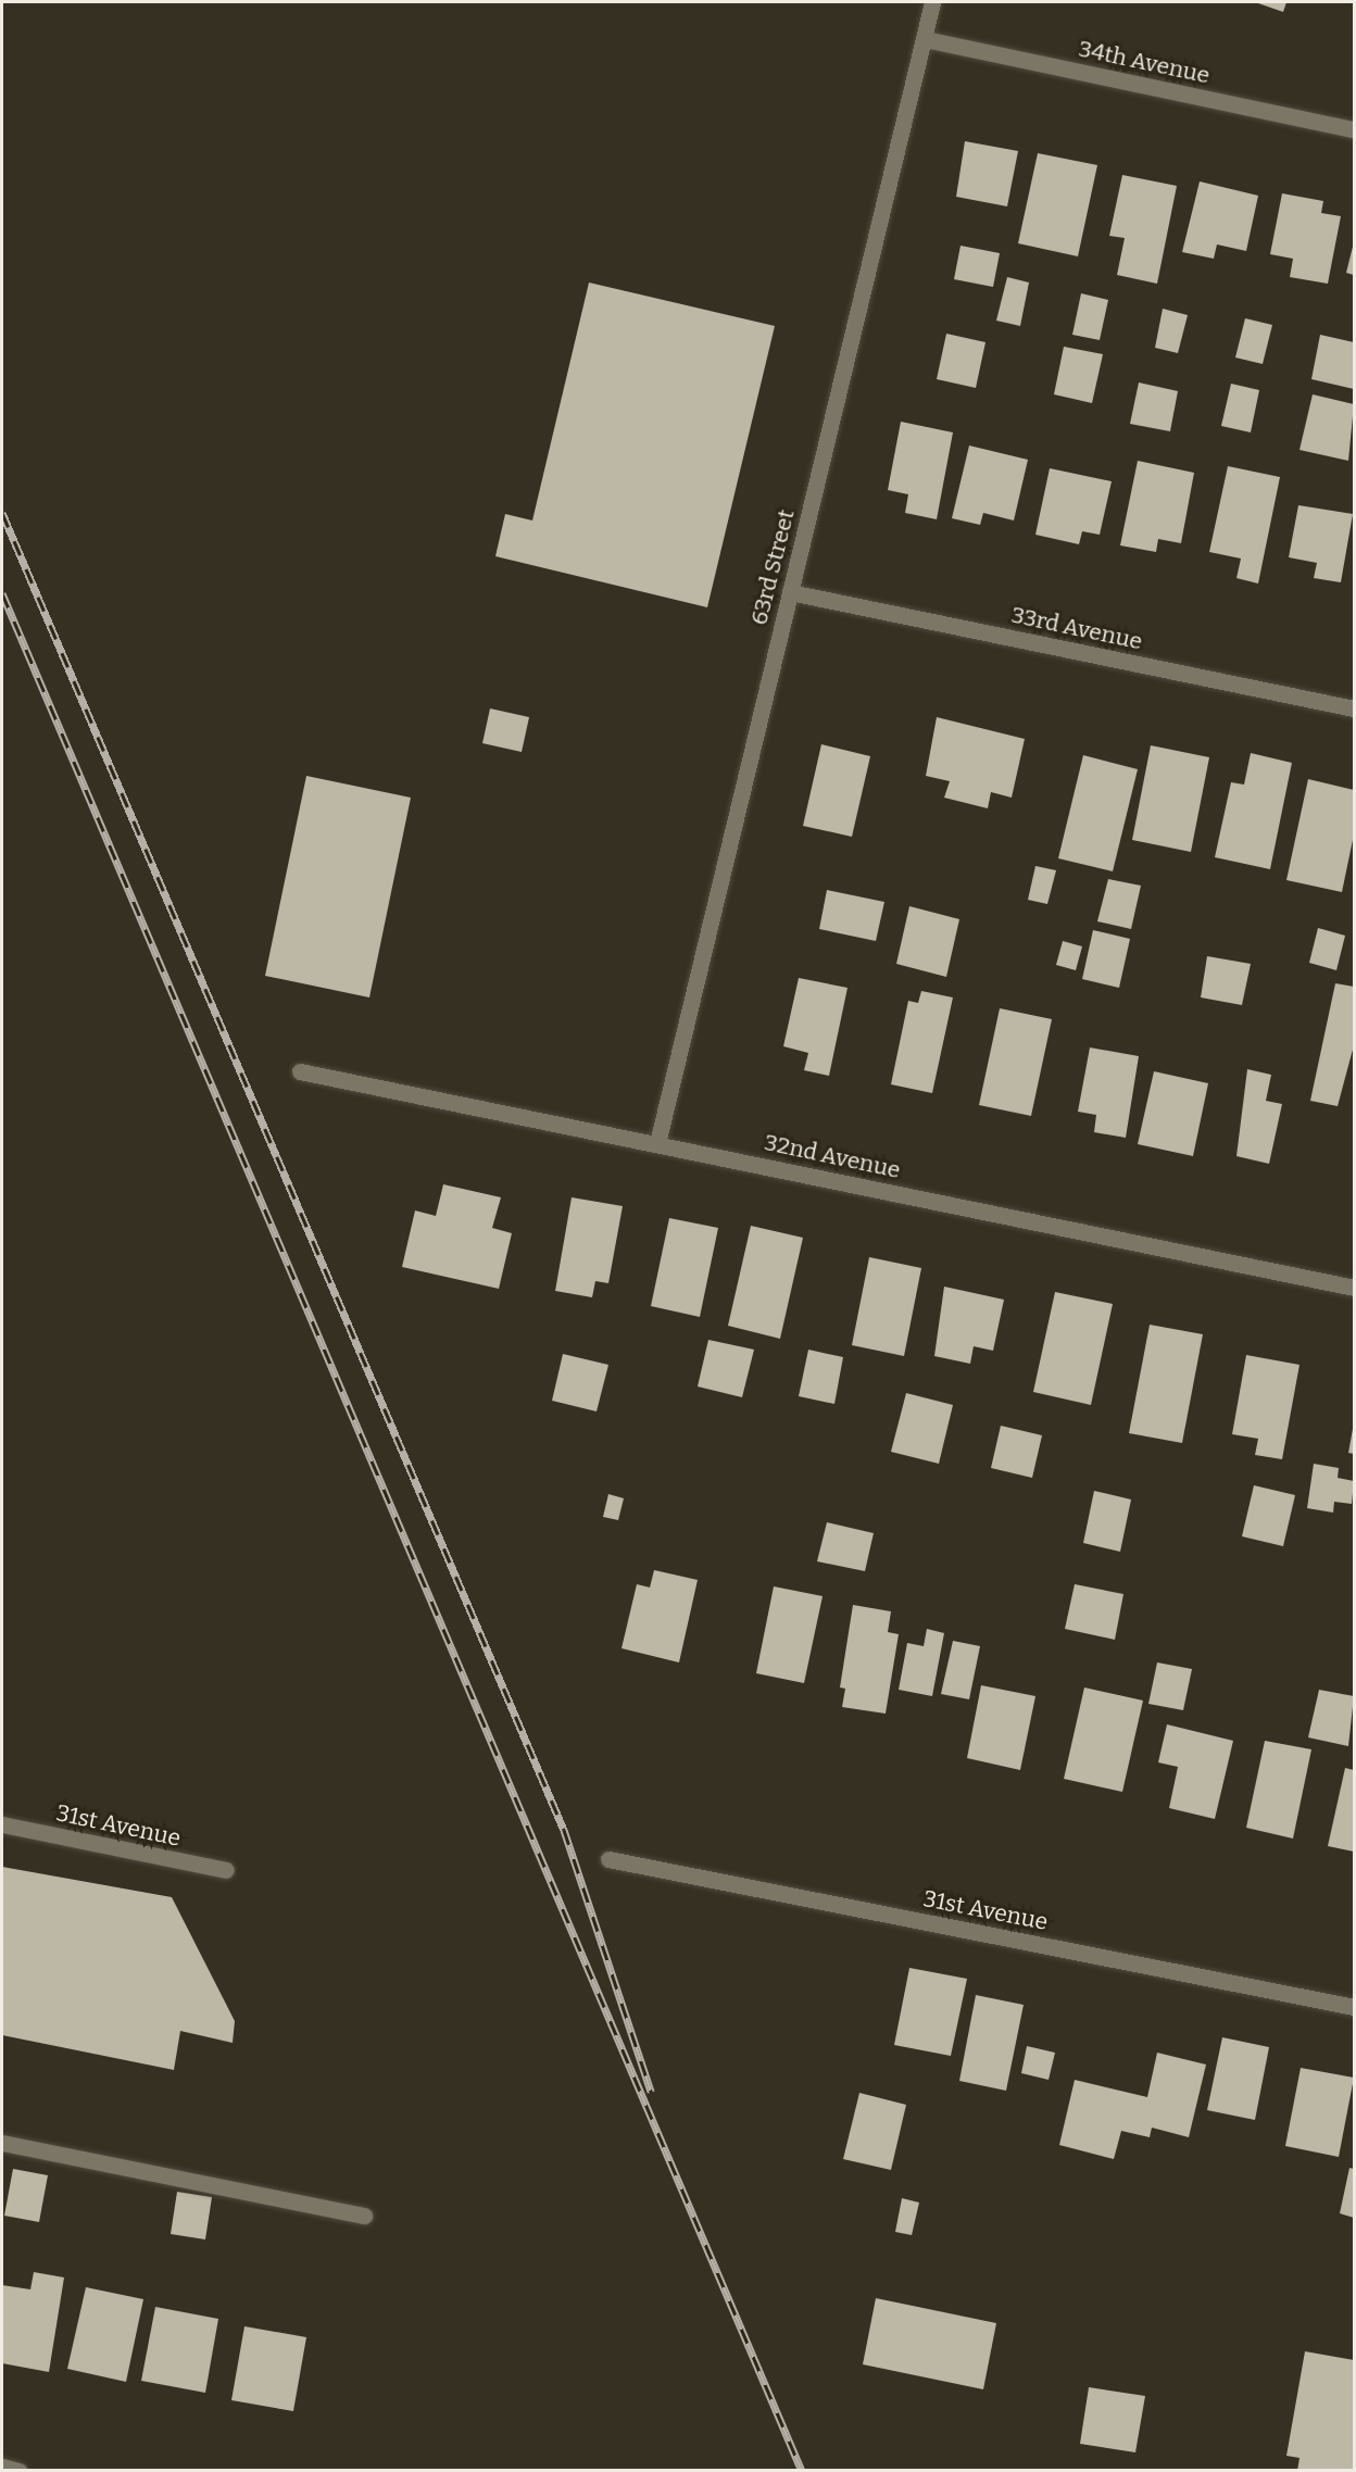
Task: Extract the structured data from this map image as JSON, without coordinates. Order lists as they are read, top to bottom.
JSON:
{
  "streets": {
    "street": [
      "34th Avenue",
      "63rd Street",
      "33rd Avenue",
      "32nd Avenue",
      "31st Avenue"
    ]
  },
  "crossings": [
    ["34th Avenue", "63rd Street"],
    ["63rd Street", "33rd Avenue"],
    ["63rd Street", "32nd Avenue"]
  ]
}
